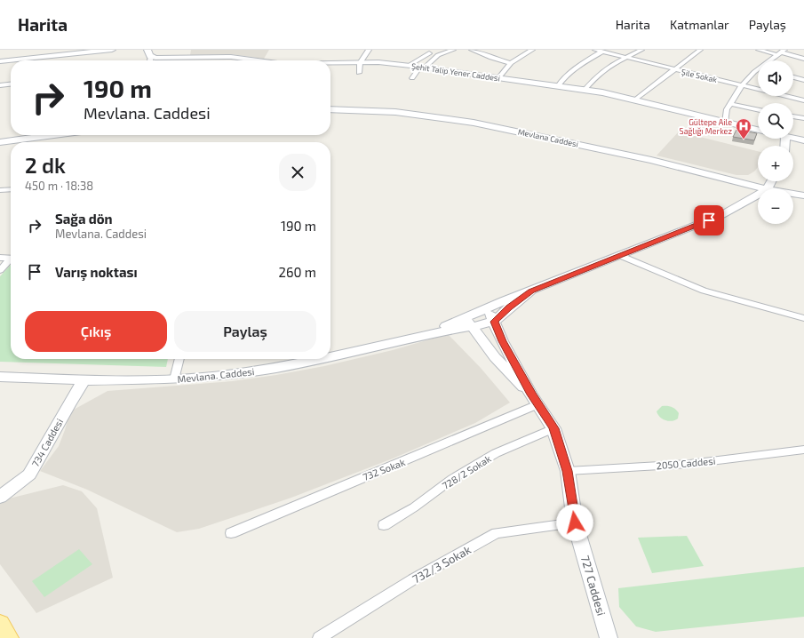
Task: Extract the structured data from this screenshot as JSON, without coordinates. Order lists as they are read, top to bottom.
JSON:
{
  "streets": {
    "street": [
      "Şehit Talip Yener Caddesi",
      "Şile Sokak",
      "Mevlana Caddesi",
      "Mevlana. Caddesi",
      "734 Caddesi",
      "2050 Caddesi",
      "732 Sokak",
      "728/2 Sokak",
      "732/3 Sokak",
      "727 Caddesi"
    ]
  },
  "crossings": [
    ["Mevlana. Caddesi", "734 Caddesi"],
    ["Mevlana. Caddesi", "727 Caddesi"],
    ["2050 Caddesi", "727 Caddesi"],
    ["732 Sokak", "727 Caddesi"],
    ["728/2 Sokak", "727 Caddesi"],
    ["732/3 Sokak", "727 Caddesi"]
  ],
  "places": {
    "hospital": ["Gültepe Aile Sağlığı Merkez"]
  },
  "page": {
    "header": "Harita",
    "nav": ["Harita", "Katmanlar", "Paylaş"],
    "map_buttons": ["+", "−"],
    "turn": ["190 m", "Mevlana. Caddesi"],
    "heading": ["2 dk", "450 m · 18:38"],
    "list": [
      {
        "name": "Sağa dön",
        "note": "Mevlana. Caddesi",
        "value": "190 m"
      },
      {
        "name": "Varış noktası",
        "value": "260 m"
      }
    ],
    "buttons": ["Çıkış", "Paylaş"]
  }
}
